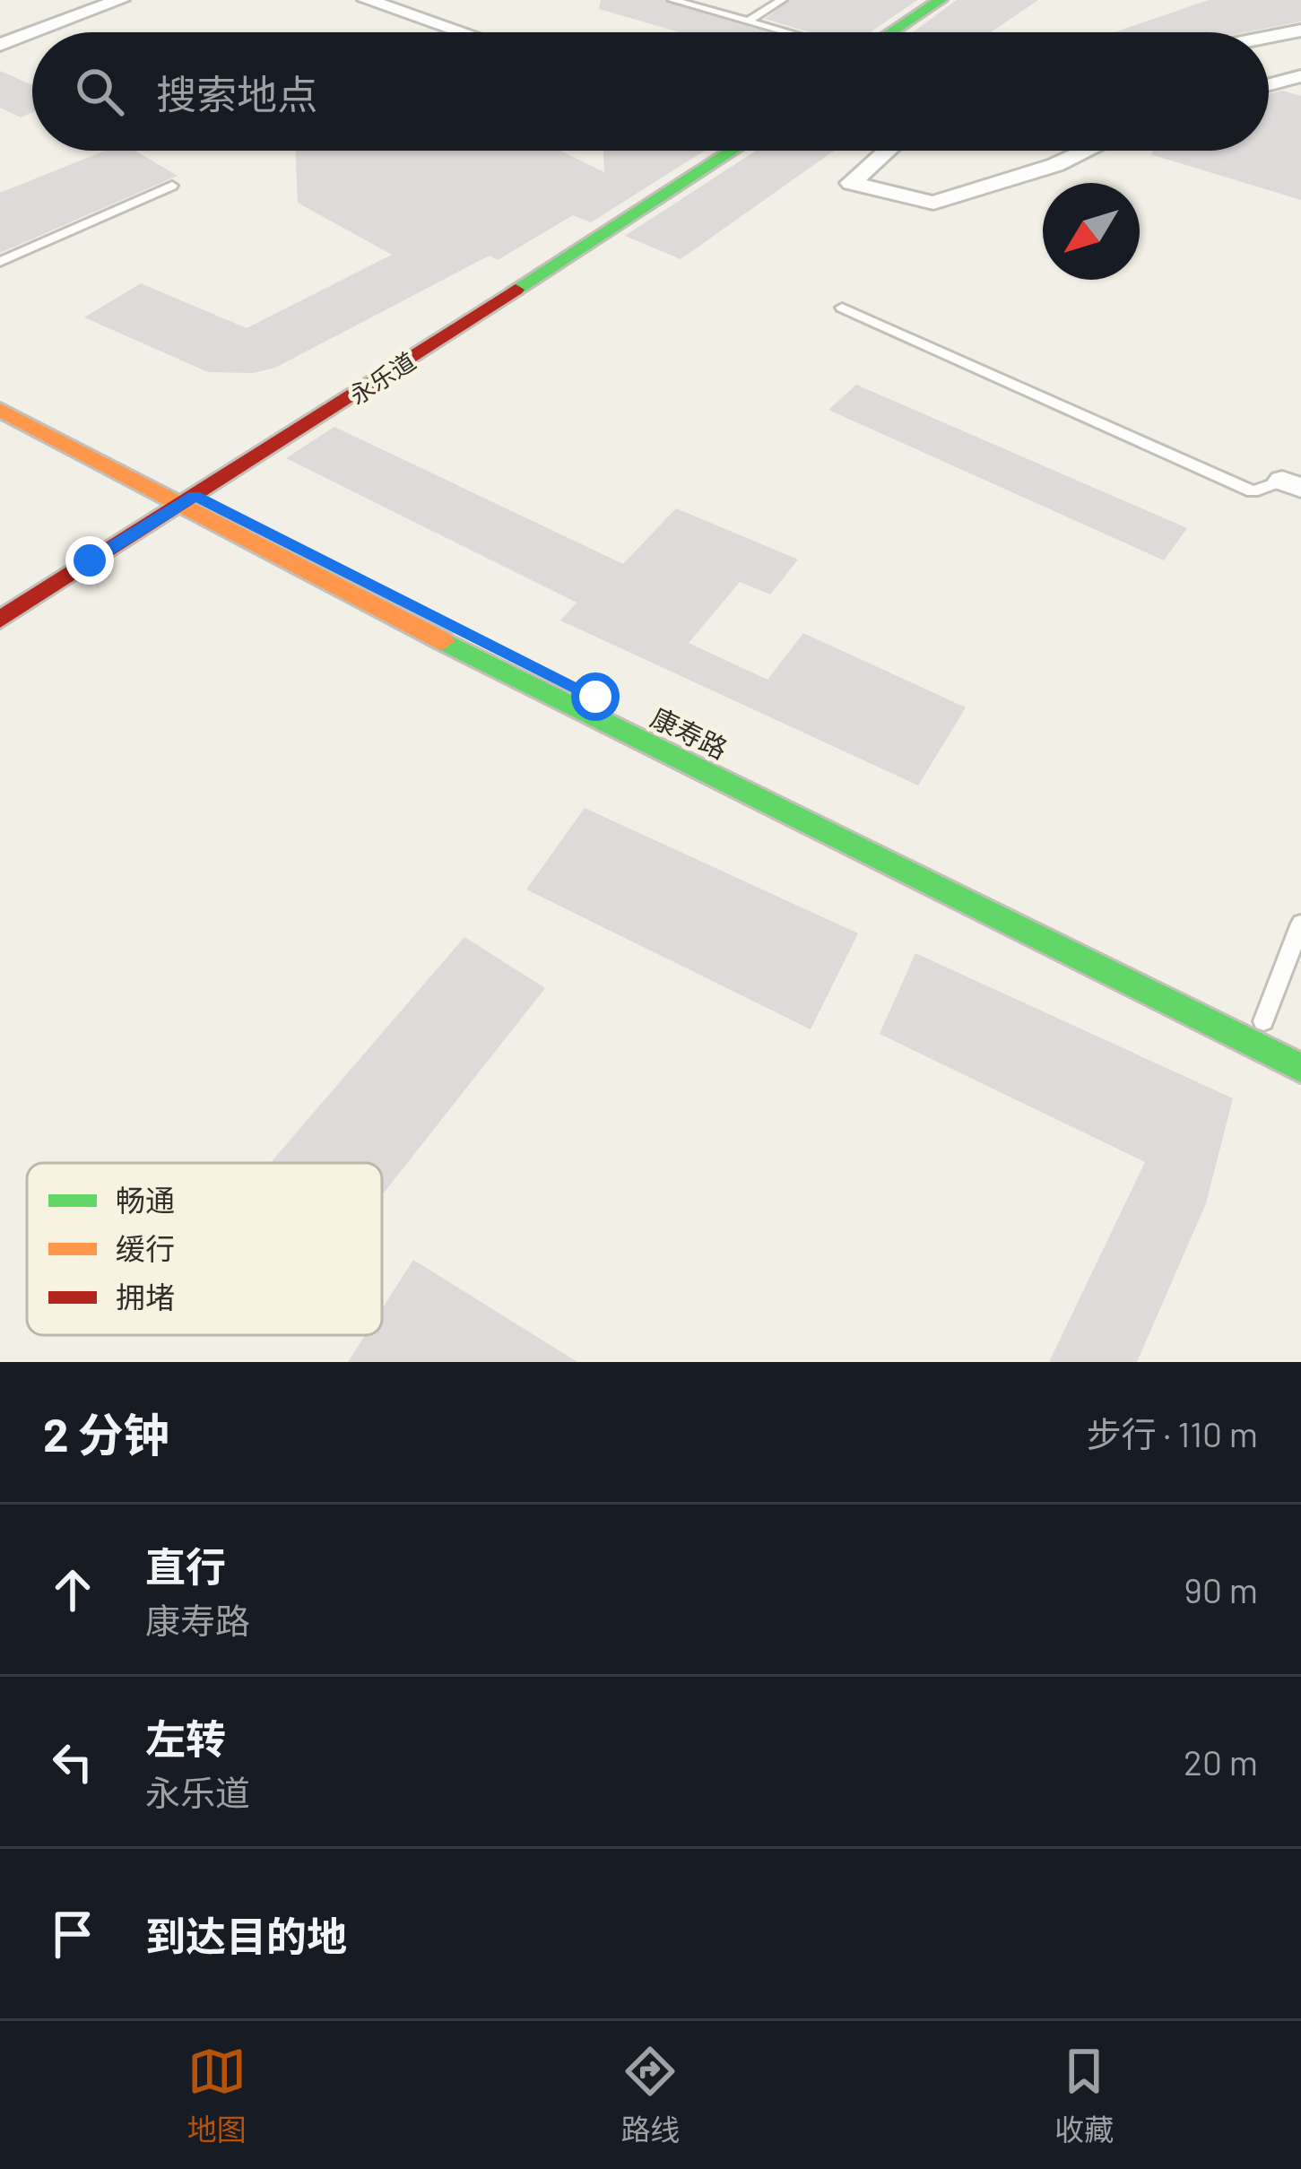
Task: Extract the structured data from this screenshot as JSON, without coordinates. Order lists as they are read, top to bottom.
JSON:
{
  "streets": {
    "street": ["永乐道", "康寿路"]
  },
  "crossings": [
    ["永乐道", "康寿路"]
  ],
  "legend": ["畅通", "缓行", "拥堵"],
  "north": "bottom left",
  "page": {
    "search": "搜索地点",
    "heading": ["2 分钟", "步行 · 110 m"],
    "list": [
      ["直行", "康寿路", "90 m"],
      ["左转", "永乐道", "20 m"],
      "到达目的地"
    ],
    "nav": ["地图", "路线", "收藏"]
  }
}
